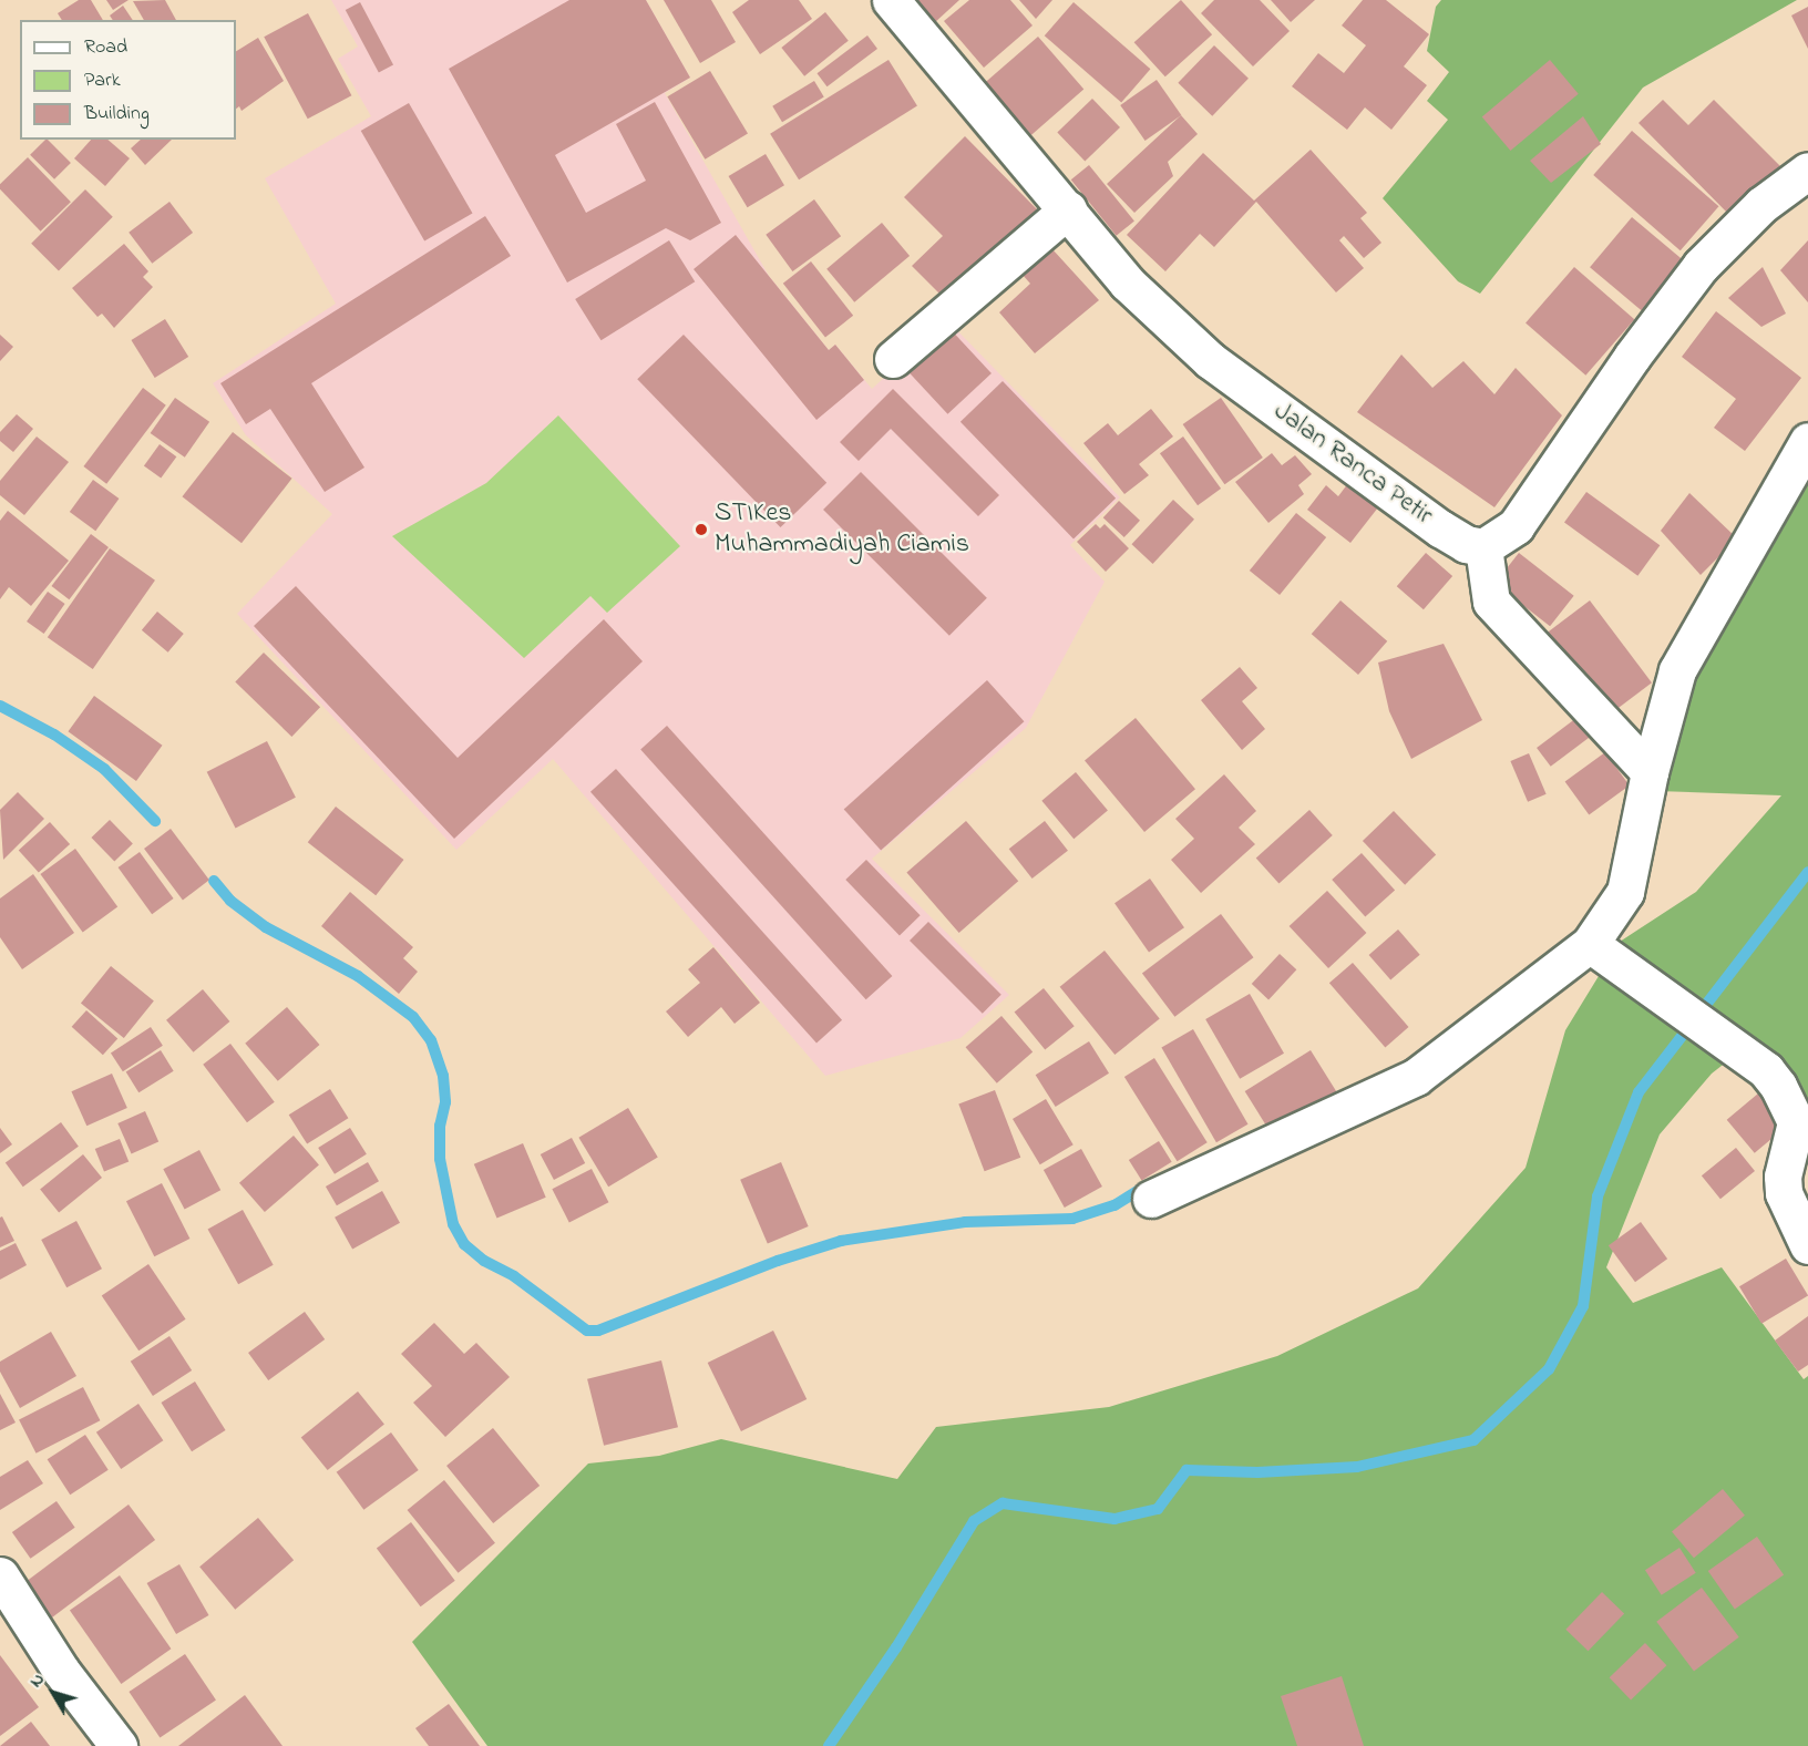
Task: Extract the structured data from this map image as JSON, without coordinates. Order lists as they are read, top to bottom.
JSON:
{
  "streets": {
    "street": ["Jalan Ranca Petir"]
  },
  "places": ["STIKes Muhammadiyah Ciamis"],
  "legend": ["Road", "Park", "Building"],
  "north": "top left"
}
